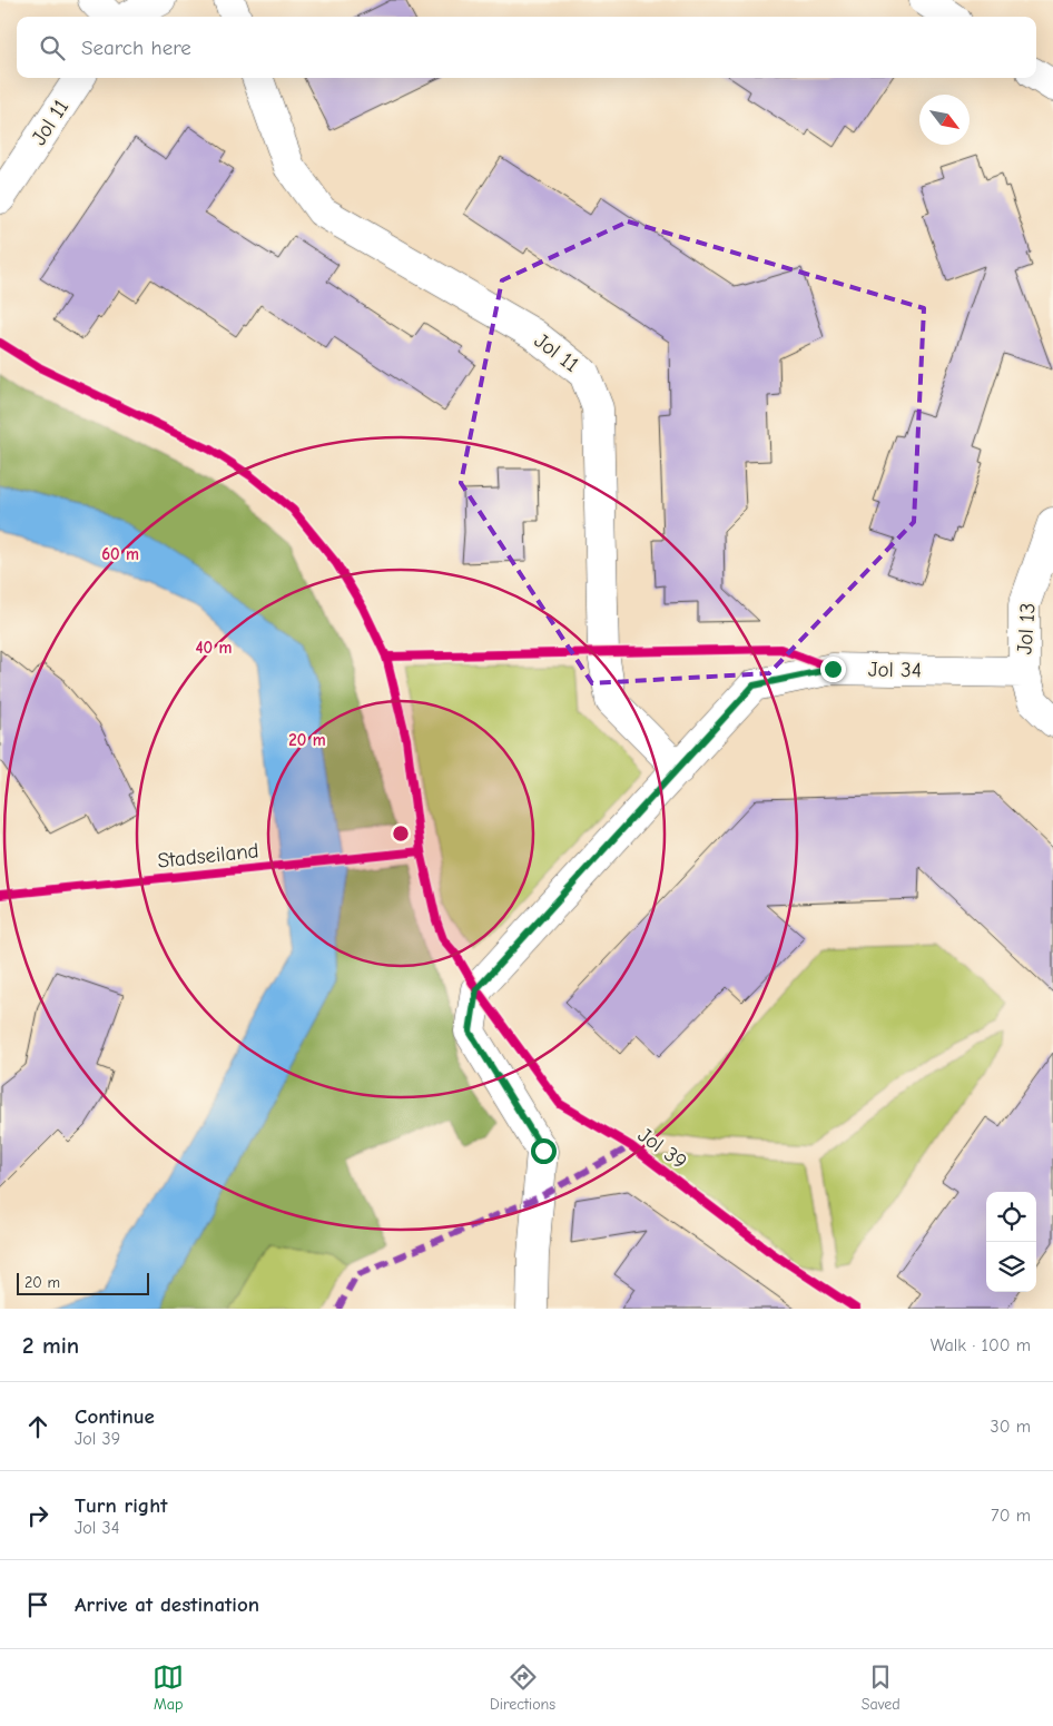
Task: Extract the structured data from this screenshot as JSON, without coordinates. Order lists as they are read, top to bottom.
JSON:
{
  "streets": {
    "street": ["Jol 11", "Jol 13", "Jol 34"],
    "cycle path": ["Stadseiland", "Jol 39"]
  },
  "crossings": [
    ["Jol 11", "Jol 34"],
    ["Jol 13", "Jol 34"]
  ],
  "scale_bar": "20 m",
  "north": "bottom right",
  "page": {
    "search": "Search here",
    "scale": "20 m",
    "heading": ["2 min", "Walk · 100 m"],
    "list": [
      ["Continue", "Jol 39", "30 m"],
      ["Turn right", "Jol 34", "70 m"],
      "Arrive at destination"
    ],
    "nav": ["Map", "Directions", "Saved"]
  },
  "rings": ["60 m", "40 m", "20 m"]
}
